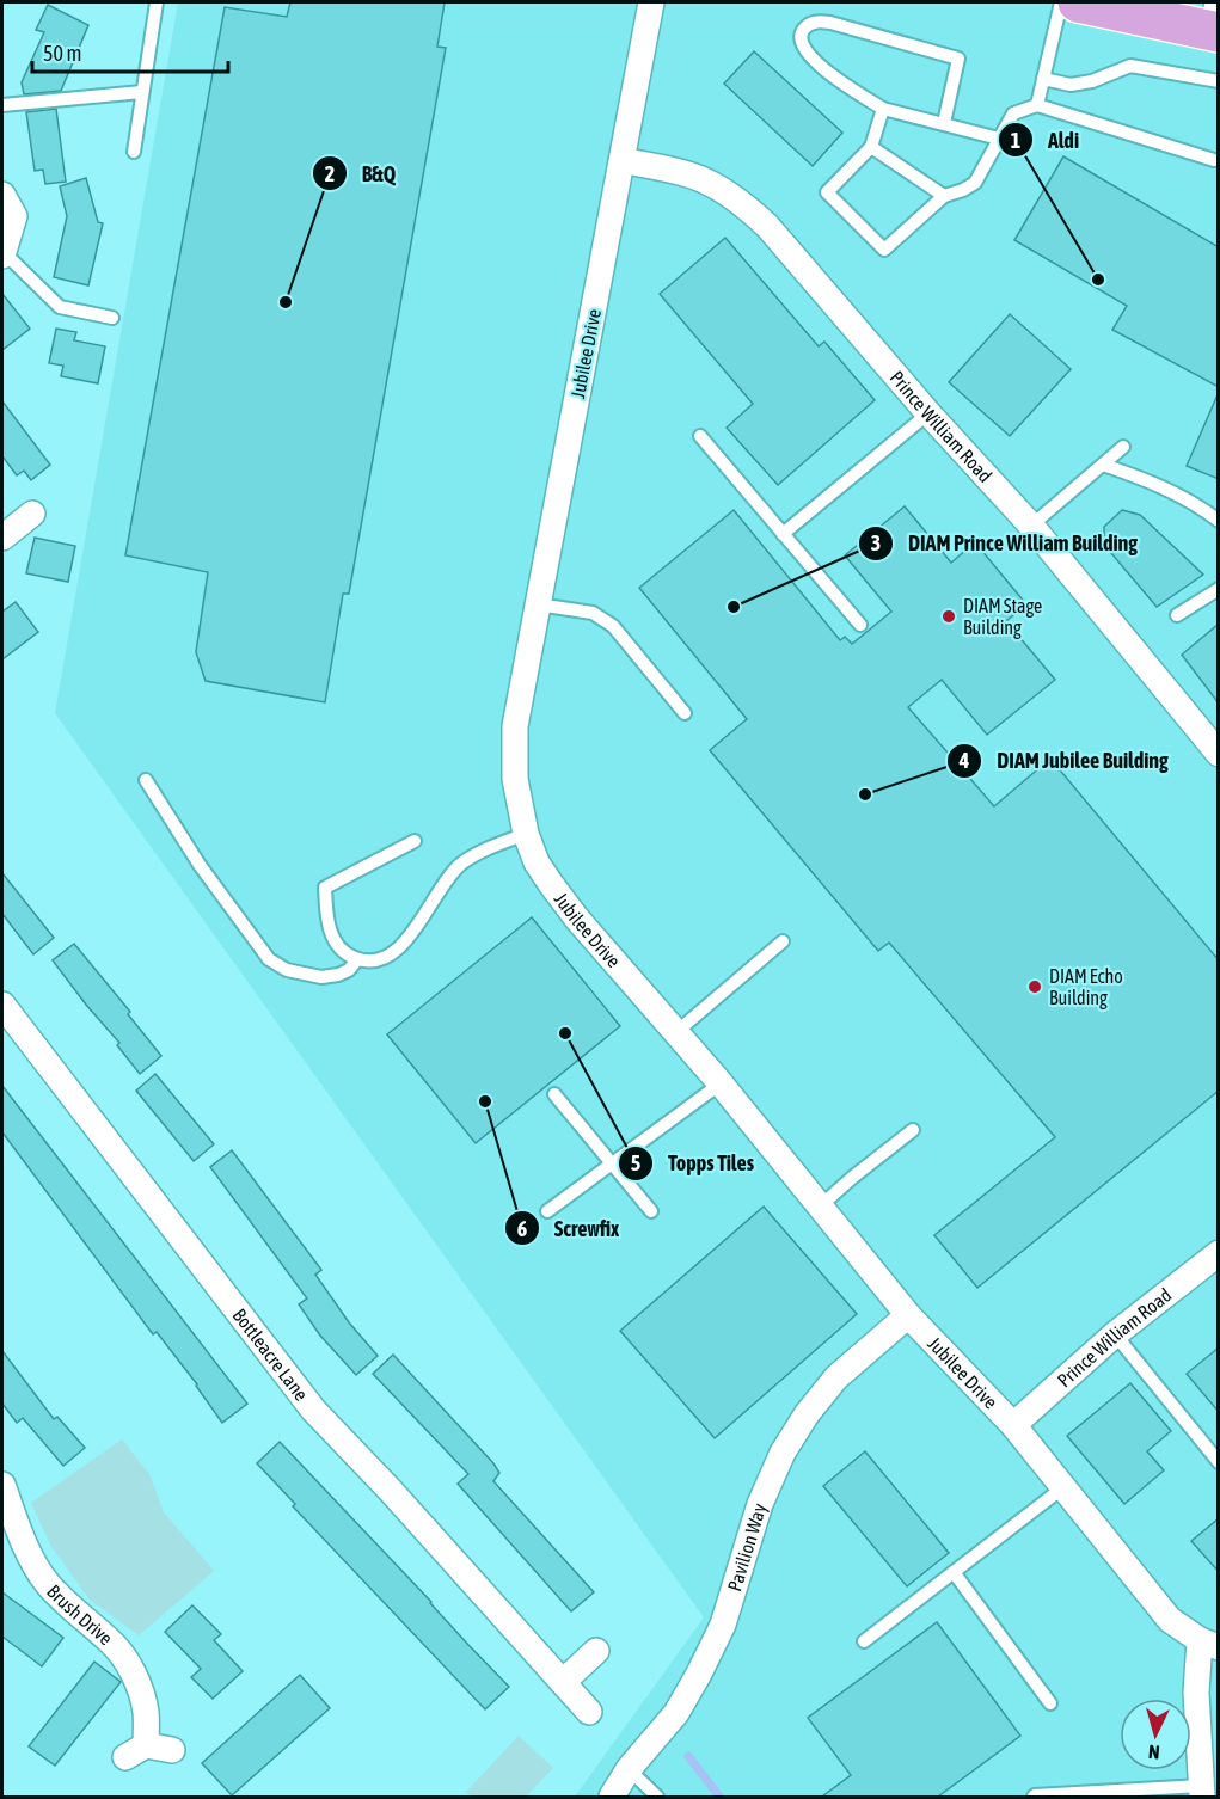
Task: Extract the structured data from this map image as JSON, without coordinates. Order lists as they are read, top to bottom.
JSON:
{
  "streets": {
    "street": [
      "Jubilee Drive",
      "Prince William Road",
      "Bottleacre Lane",
      "Pavilion Way",
      "Brush Drive"
    ]
  },
  "crossings": [
    ["Jubilee Drive", "Prince William Road"],
    ["Jubilee Drive", "Pavilion Way"]
  ],
  "places": [
    "Aldi",
    "B&Q",
    "DIAM Prince William Building",
    "DIAM Stage Building",
    "DIAM Jubilee Building",
    "DIAM Echo Building",
    "Topps Tiles",
    "Screwfix"
  ],
  "scale_bar": "50 m",
  "north": "bottom"
}
